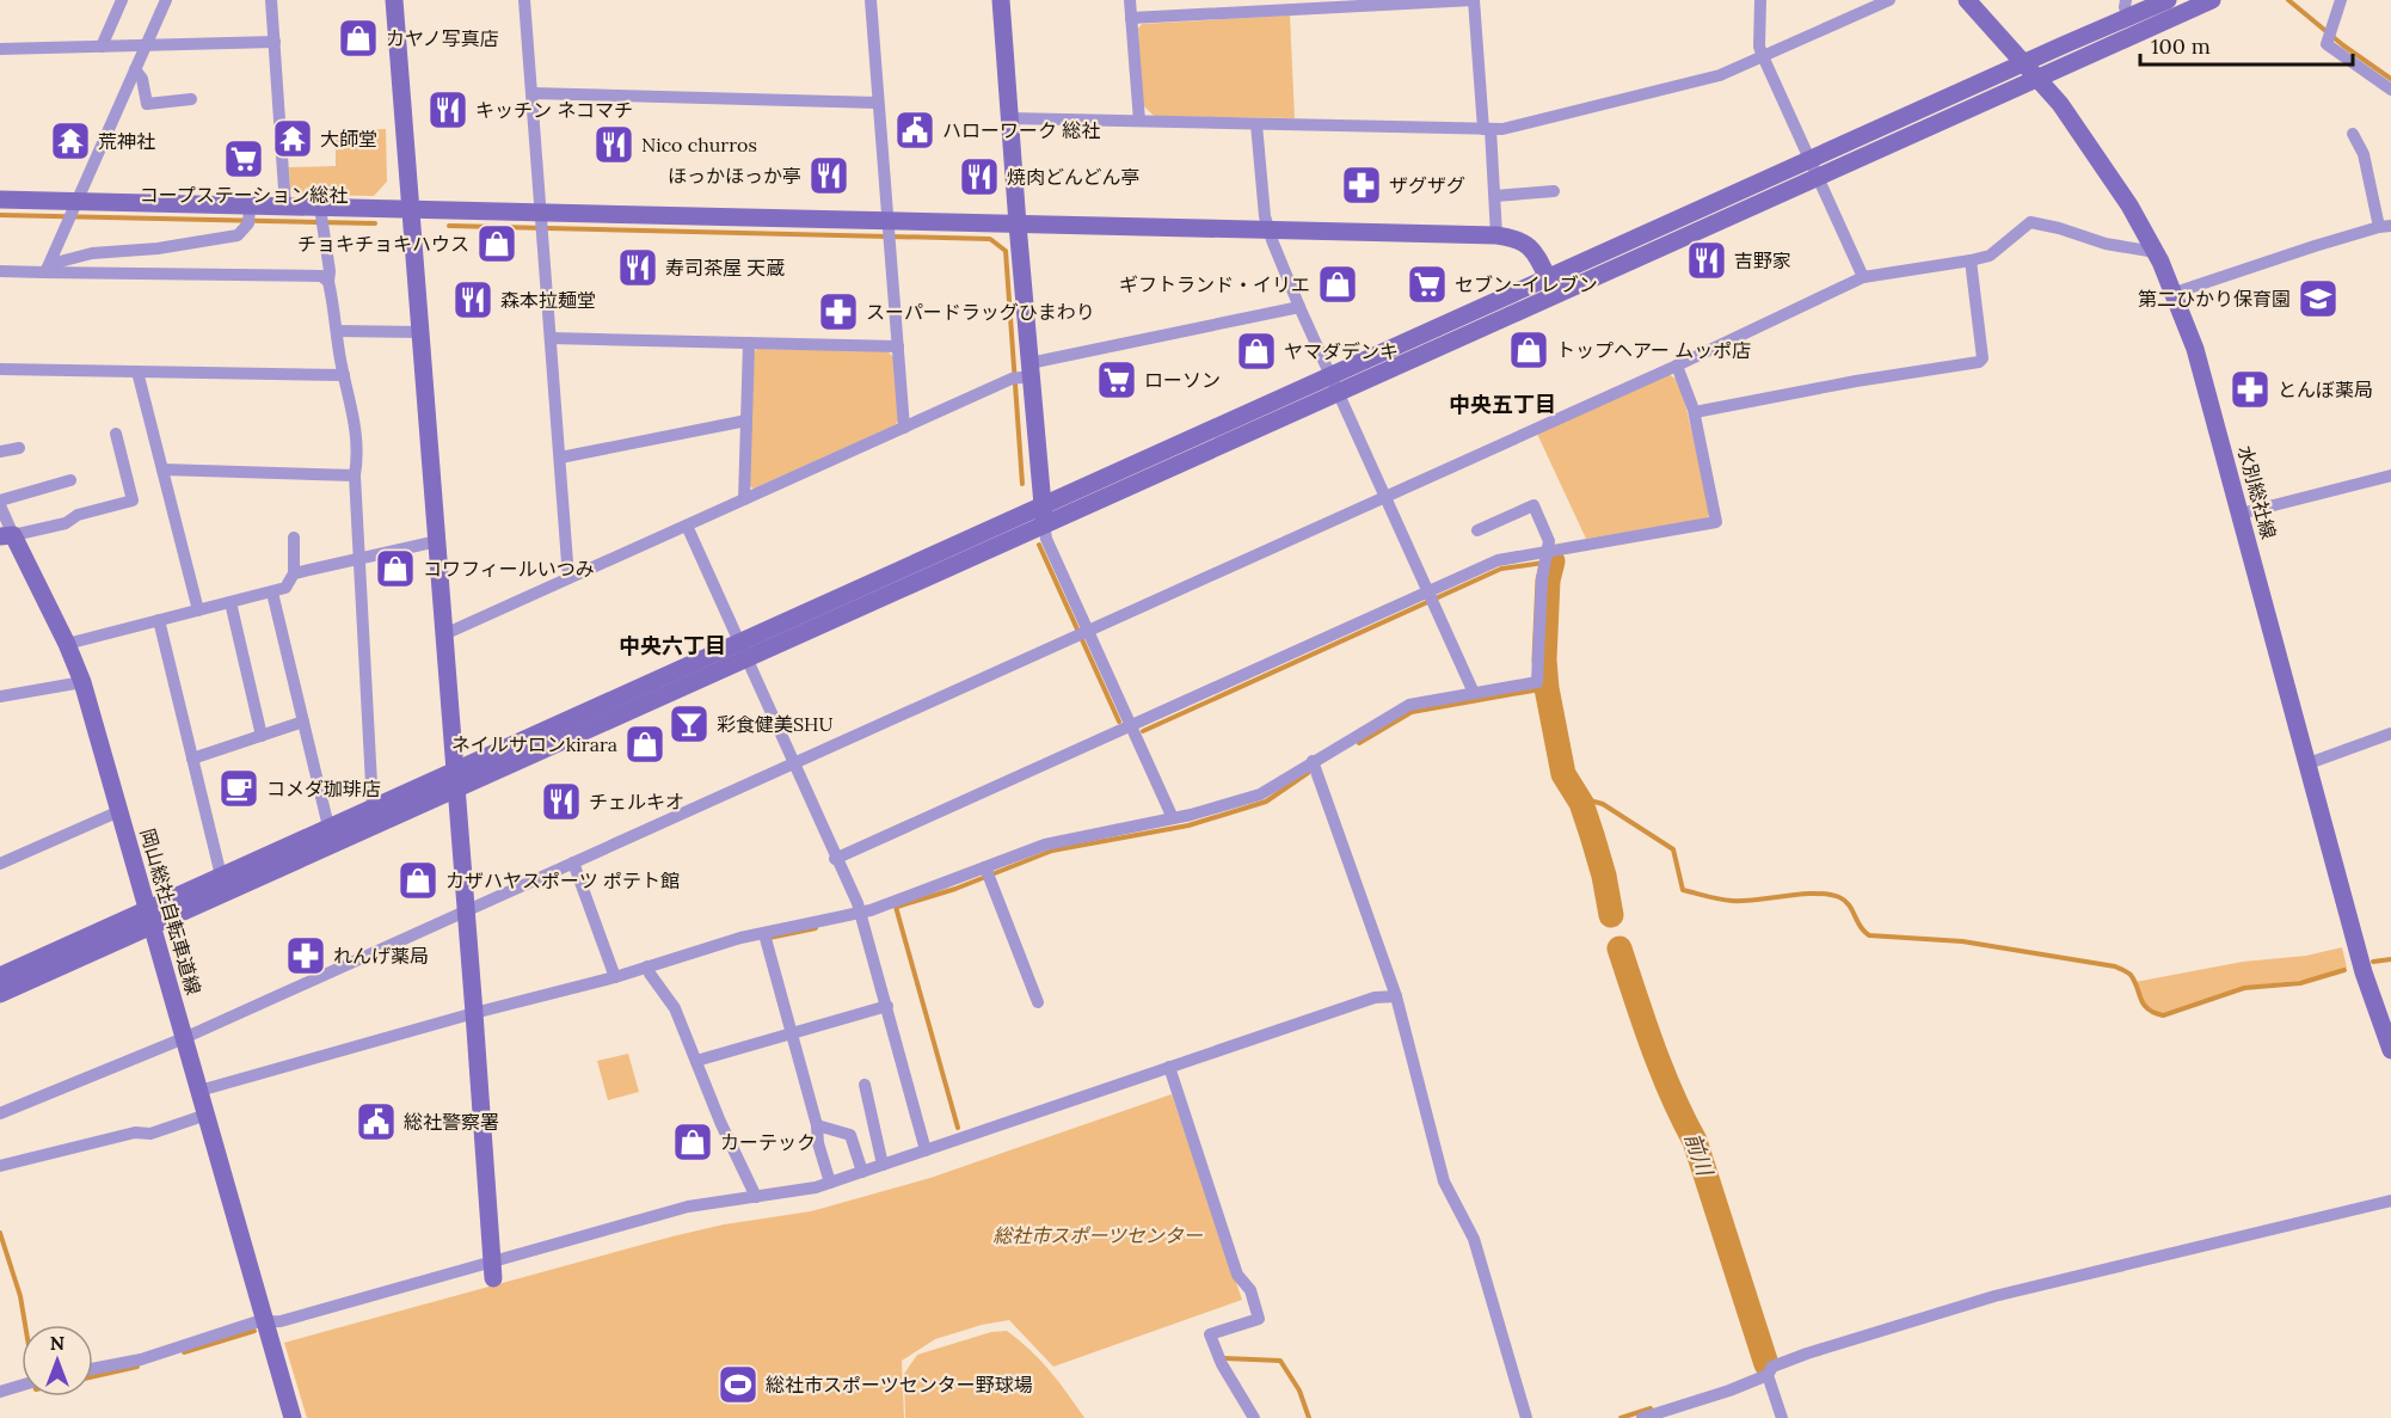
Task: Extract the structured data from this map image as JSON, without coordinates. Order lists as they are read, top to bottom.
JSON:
{
  "streets": {
    "street": ["水別総社線", "岡山総社自転車道線"]
  },
  "districts": ["中央五丁目", "中央六丁目"],
  "water": ["前川"],
  "parks": ["総社市スポーツセンター"],
  "places": {
    "shop": [
      "カヤノ写真店",
      "チョキチョキハウス",
      "ギフトランド・イリエ",
      "トップヘアー ムッポ店",
      "ヤマダデンキ",
      "コワフィールいつみ",
      "ネイルサロンkirara",
      "カザハヤスポーツ ポテト館",
      "カーテック"
    ],
    "restaurant": [
      "キッチン ネコマチ",
      "Nico churros",
      "ほっかほっか亭",
      "焼肉どんどん亭",
      "吉野家",
      "寿司茶屋 天蔵",
      "森本拉麺堂",
      "チェルキオ"
    ],
    "public building": ["ハローワーク 総社", "総社警察署"],
    "temple": ["大師堂", "荒神社"],
    "supermarket": ["コープステーション総社", "セブン-イレブン", "ローソン"],
    "pharmacy": [
      "ザグザグ",
      "スーパードラッグひまわり",
      "とんぼ薬局",
      "れんげ薬局"
    ],
    "school or university": ["第二ひかり保育園"],
    "bar": ["彩食健美SHU"],
    "cafe": ["コメダ珈琲店"],
    "sports": ["総社市スポーツセンター野球場"]
  },
  "scale_bar": "100 m",
  "north": "top"
}
